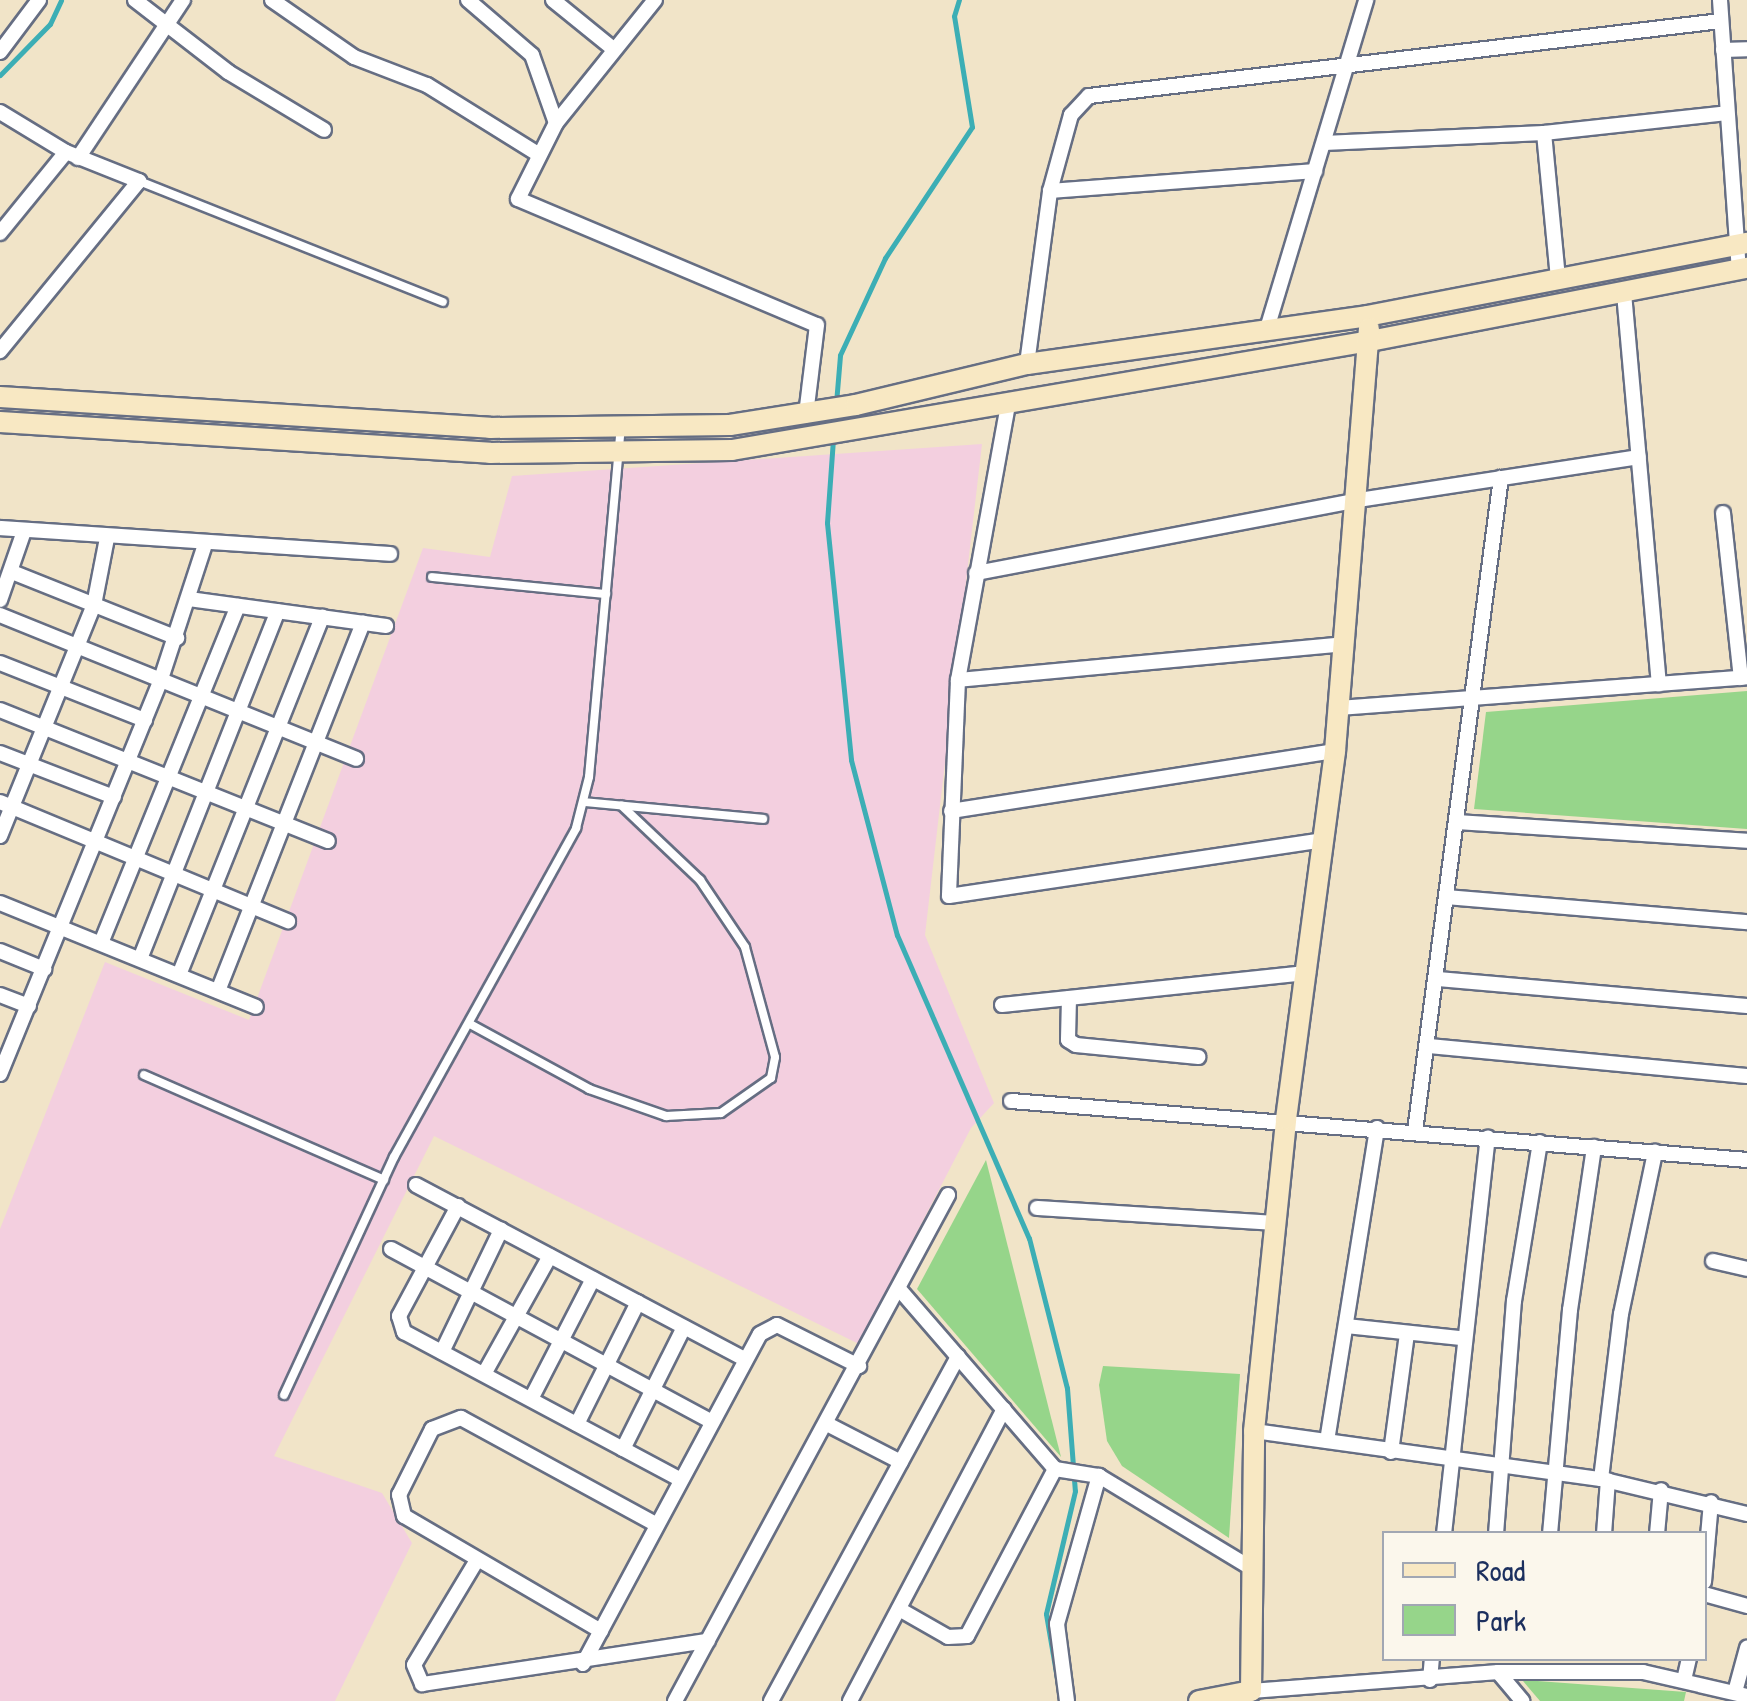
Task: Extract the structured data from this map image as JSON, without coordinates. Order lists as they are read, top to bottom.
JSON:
{
  "legend": ["Road", "Park"]
}
